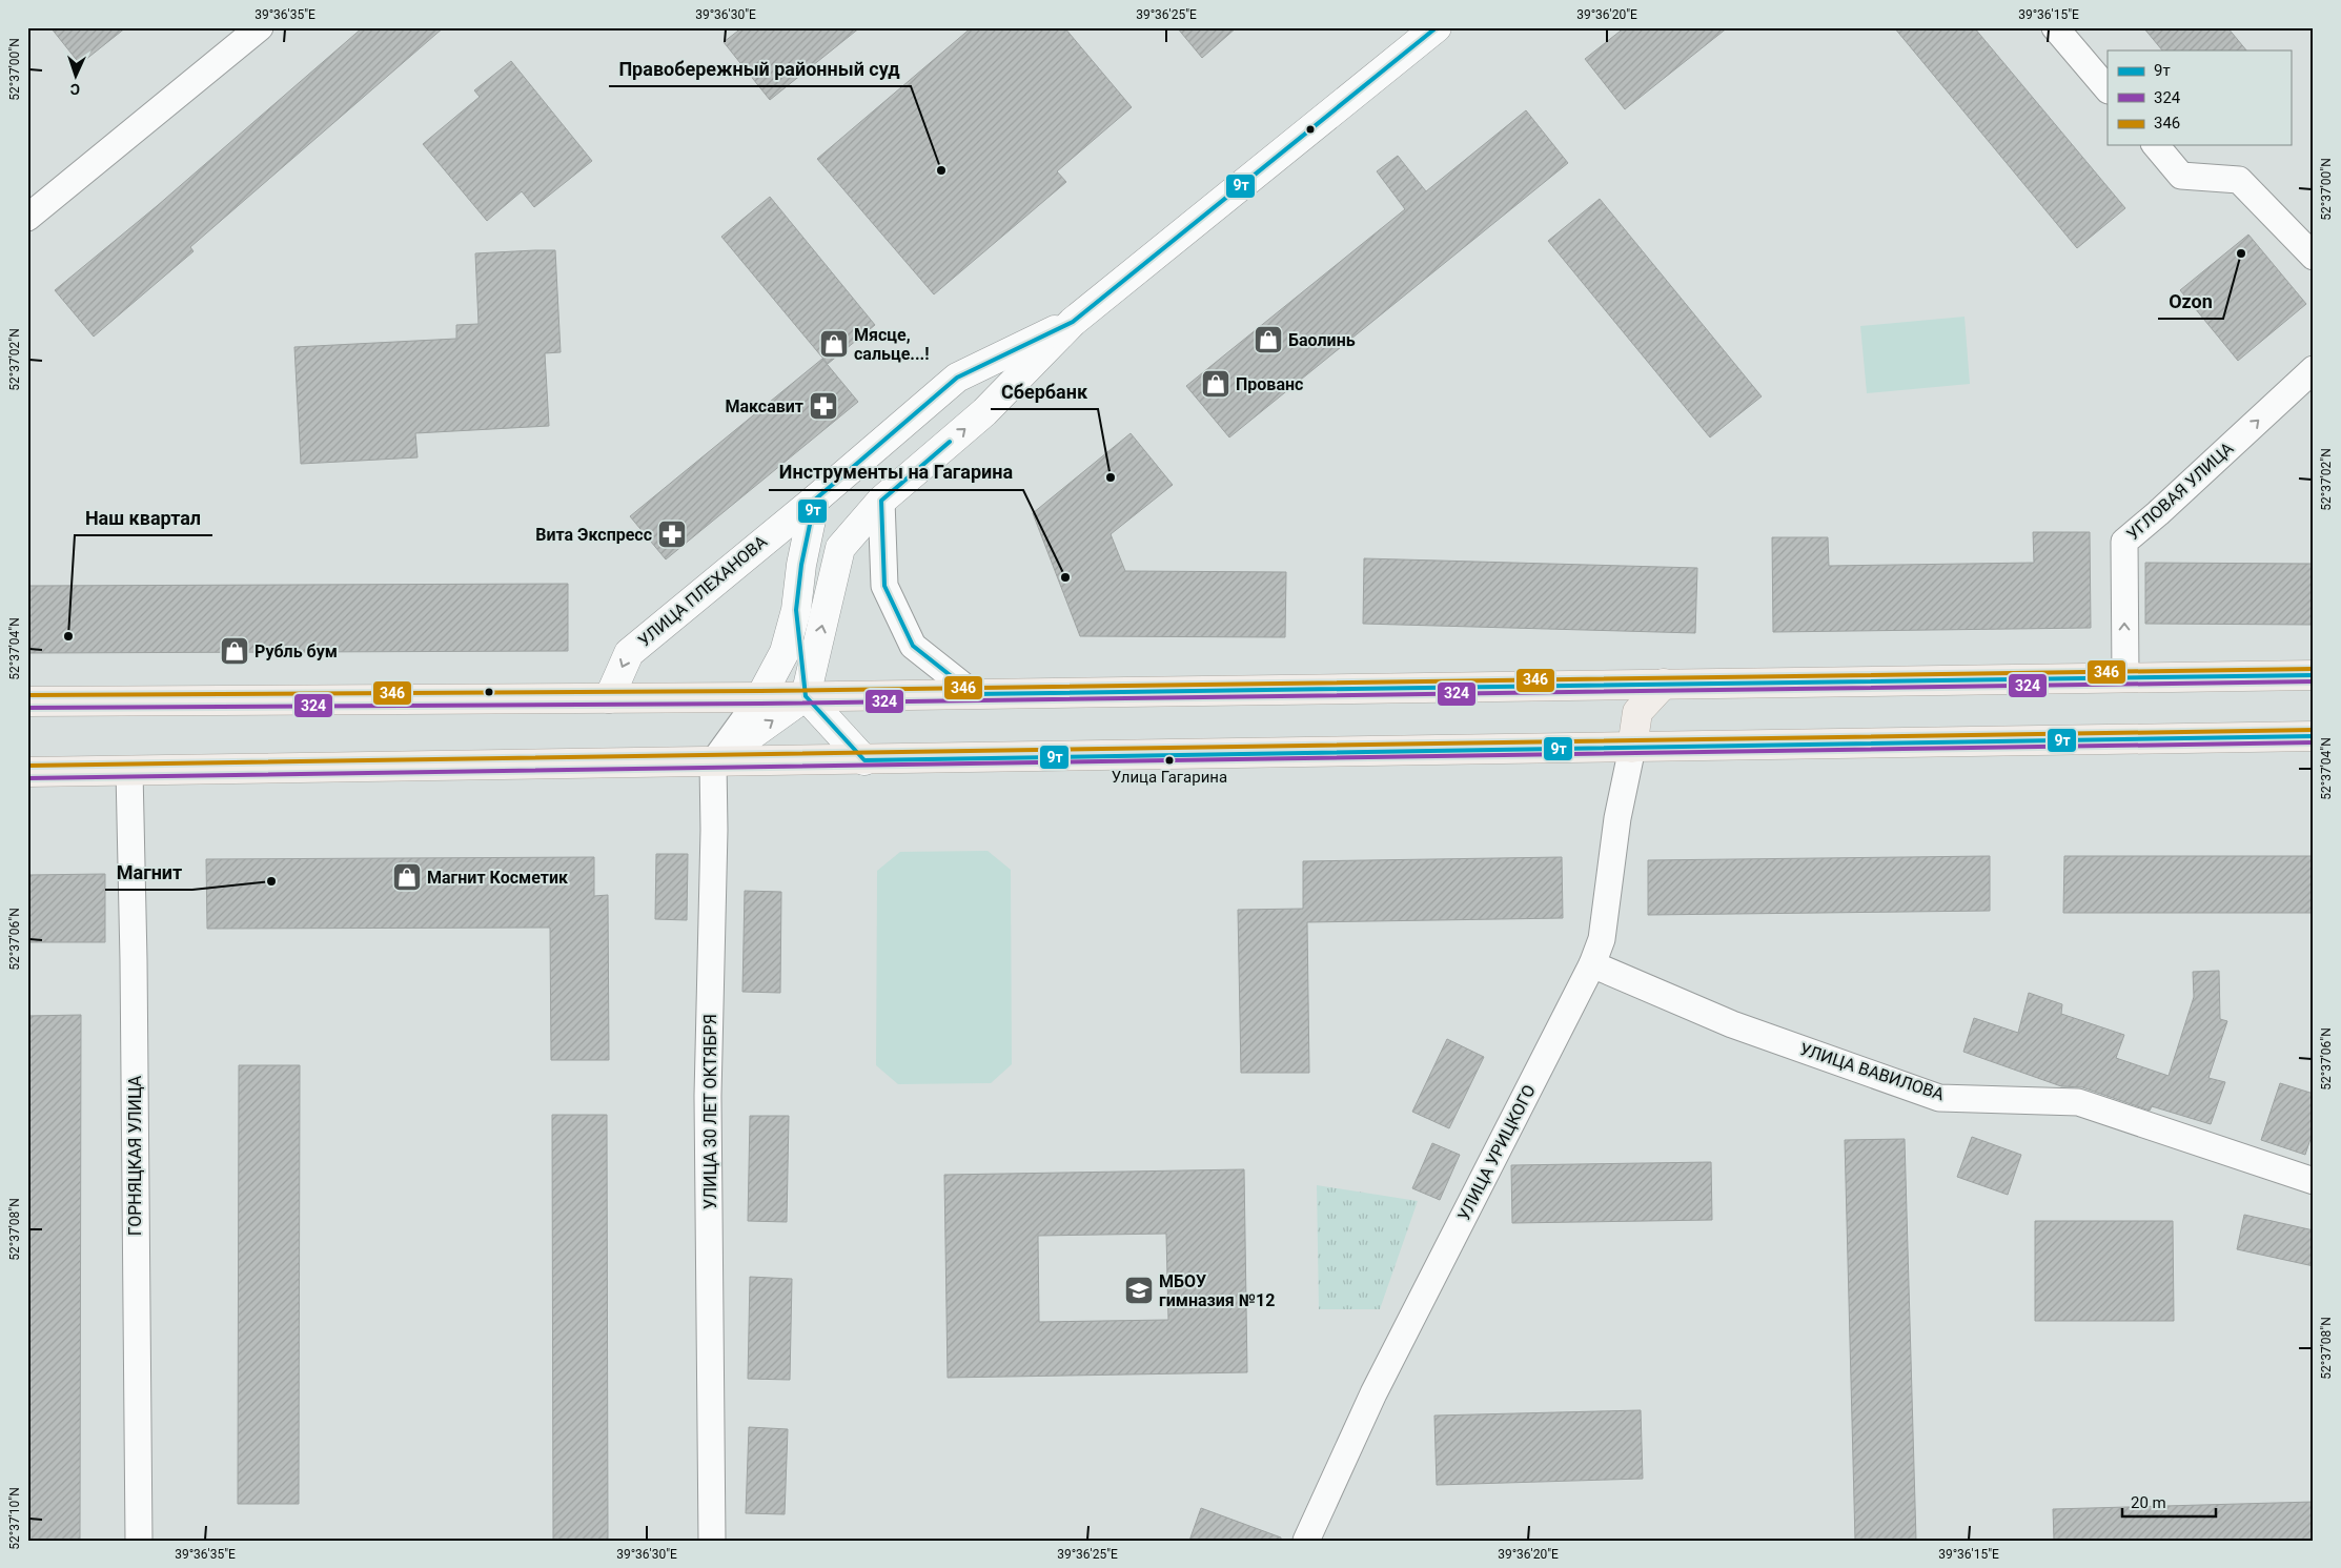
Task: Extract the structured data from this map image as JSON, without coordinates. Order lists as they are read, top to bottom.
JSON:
{
  "streets": {
    "main road": ["УЛИЦА ПЛЕХАНОВА"],
    "street": [
      "УГЛОВАЯ УЛИЦА",
      "УЛИЦА ВАВИЛОВА",
      "УЛИЦА 30 ЛЕТ ОКТЯБРЯ",
      "УЛИЦА УРИЦКОГО",
      "ГОРНЯЦКАЯ УЛИЦА"
    ]
  },
  "crossings": [
    ["УЛИЦА ВАВИЛОВА", "УЛИЦА УРИЦКОГО"]
  ],
  "one_way": ["УГЛОВАЯ УЛИЦА"],
  "places": {
    "other": [
      "Правобережный районный суд",
      "Ozon",
      "Сбербанк",
      "Инструменты на Гагарина",
      "Наш квартал",
      "Улица Гагарина",
      "Магнит"
    ],
    "shop": [
      "Баолинь",
      "Мясце, сальце...!",
      "Прованс",
      "Рубль бум",
      "Магнит Косметик"
    ],
    "pharmacy": ["Максавит", "Вита Экспресс"],
    "school or university": ["МБОУ гимназия №12"]
  },
  "lines": ["transit line 9т", "transit line 346", "transit line 324"],
  "legend": ["9т", "324", "346"],
  "scale_bar": "20 m",
  "north": "bottom",
  "coordinates": [
    "39°36'35\"E",
    "39°36'30\"E",
    "39°36'25\"E",
    "39°36'20\"E",
    "39°36'15\"E",
    "52°37'00\"N",
    "52°37'02\"N",
    "52°37'04\"N",
    "52°37'06\"N",
    "52°37'08\"N",
    "52°37'10\"N"
  ]
}
